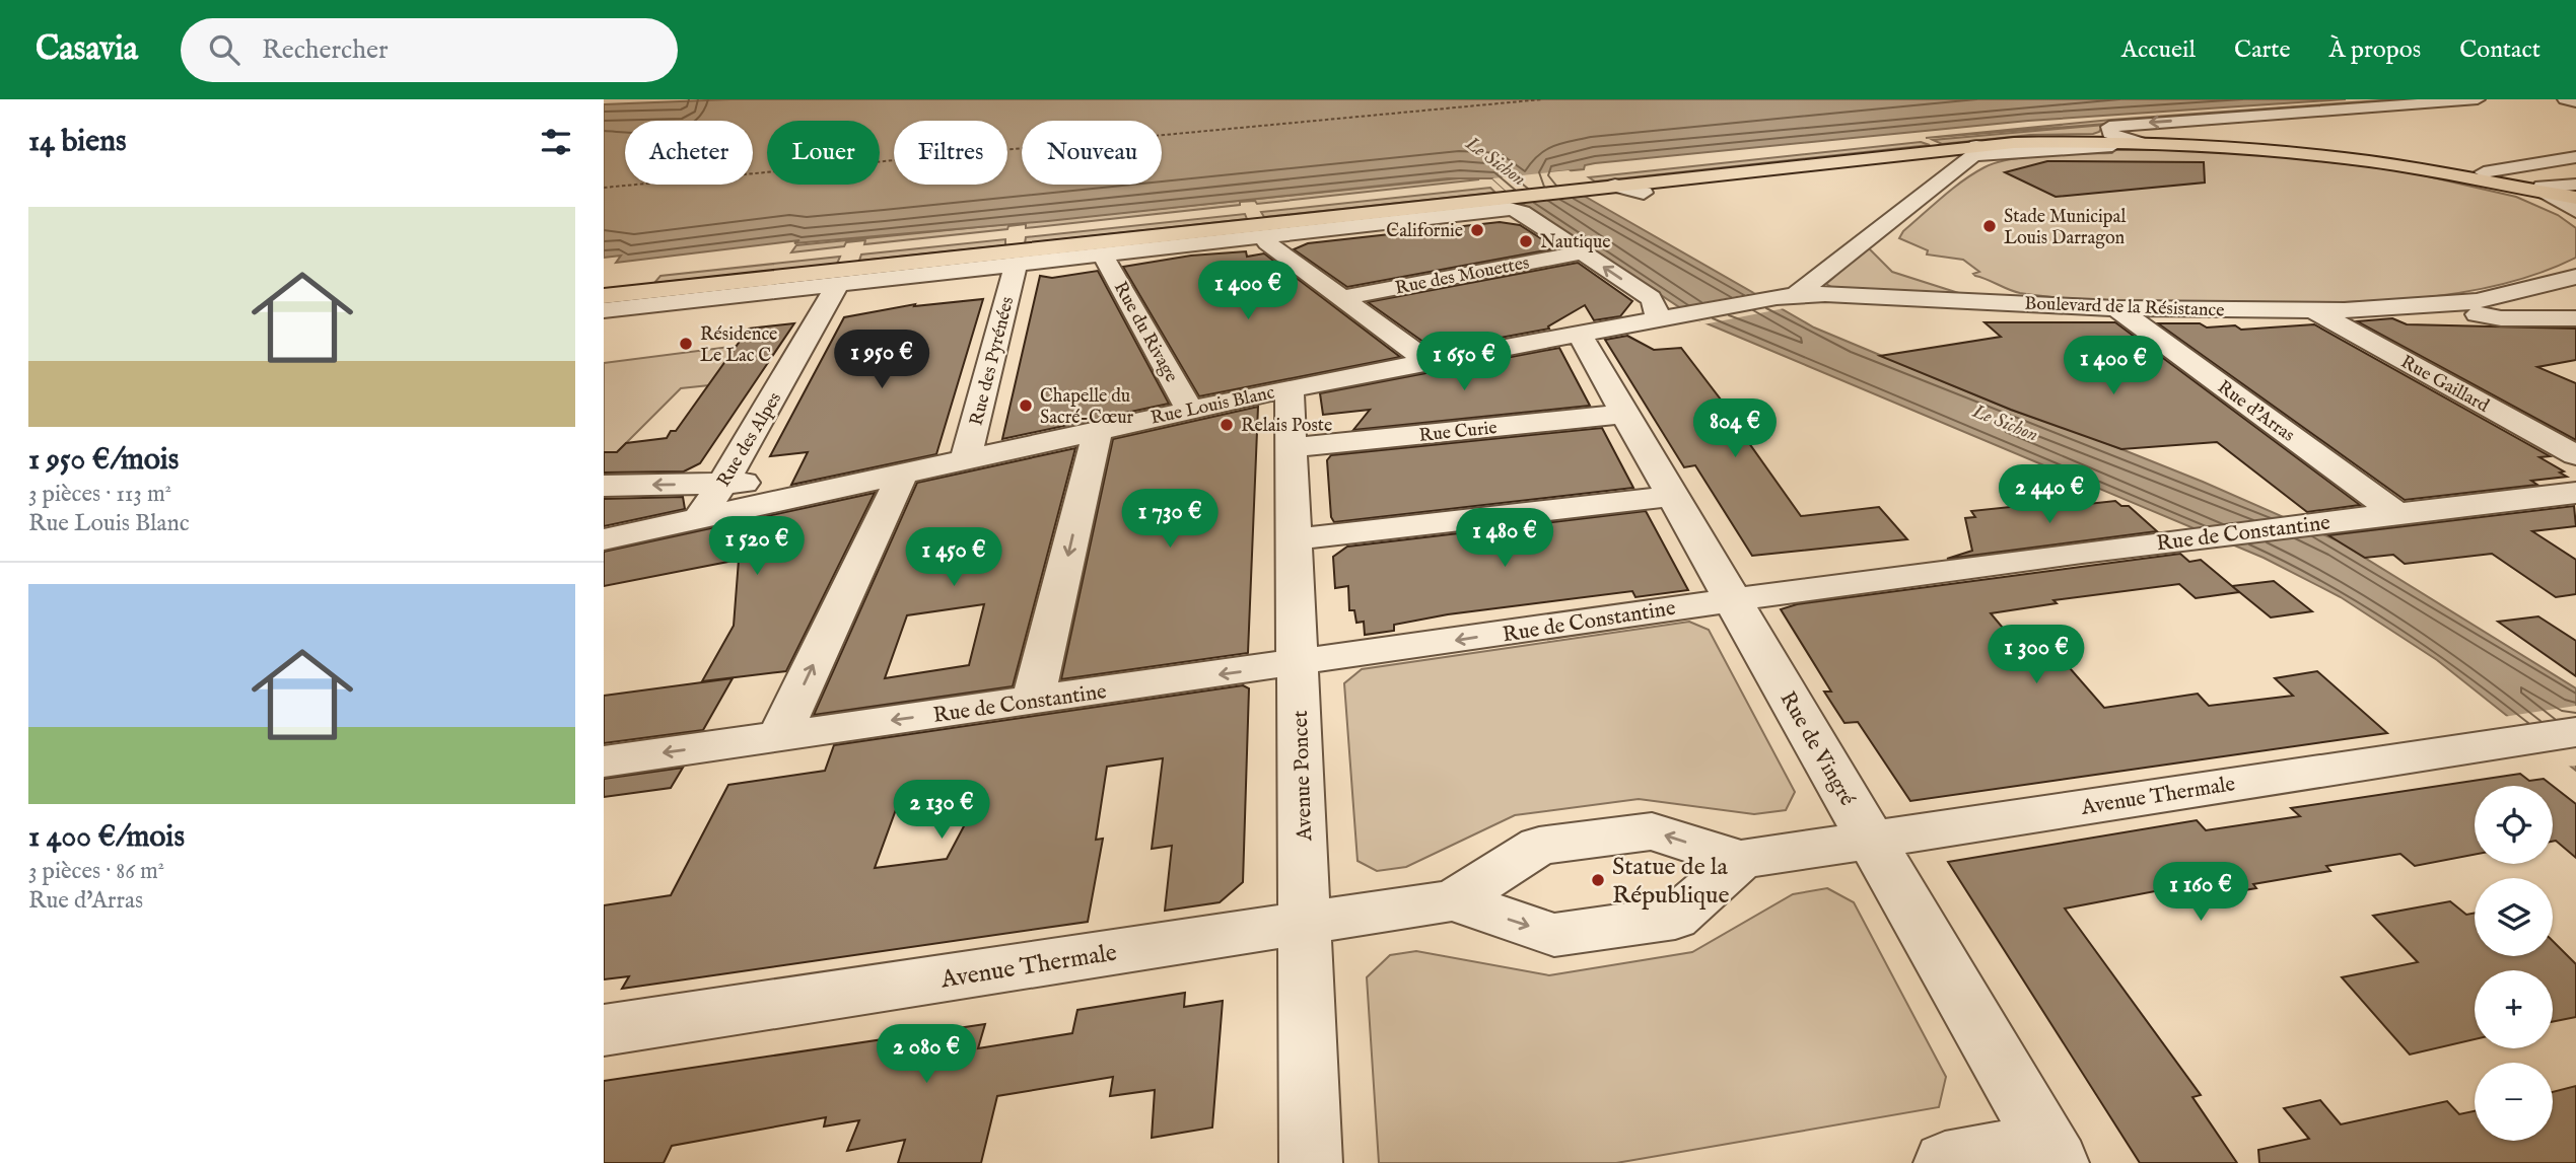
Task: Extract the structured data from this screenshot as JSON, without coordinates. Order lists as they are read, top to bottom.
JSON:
{
  "streets": {
    "street": [
      "Rue des Mouettes",
      "Boulevard de la Résistance",
      "Rue du Rivage",
      "Rue des Pyrénées",
      "Rue Gaillard",
      "Rue Louis Blanc",
      "Rue d'Arras",
      "Rue Curie",
      "Rue des Alpes",
      "Rue de Constantine",
      "Rue de Vingré",
      "Avenue Poncet",
      "Avenue Thermale"
    ]
  },
  "crossings": [
    ["Boulevard de la Résistance", "Rue Gaillard"],
    ["Boulevard de la Résistance", "Rue Louis Blanc"],
    ["Boulevard de la Résistance", "Rue d'Arras"],
    ["Rue du Rivage", "Rue Louis Blanc"],
    ["Rue des Pyrénées", "Rue Louis Blanc"],
    ["Rue Louis Blanc", "Rue des Alpes"],
    ["Rue Louis Blanc", "Rue de Vingré"],
    ["Rue Louis Blanc", "Avenue Poncet"],
    ["Rue d'Arras", "Rue de Constantine"],
    ["Rue Curie", "Rue de Vingré"],
    ["Rue Curie", "Avenue Poncet"],
    ["Rue de Constantine", "Rue de Vingré"],
    ["Rue de Constantine", "Avenue Poncet"],
    ["Rue de Vingré", "Avenue Thermale"],
    ["Avenue Poncet", "Avenue Thermale"]
  ],
  "water": ["Le Sichon"],
  "places": [
    "Stade Municipal Louis Darragon",
    "Californie",
    "Nautique",
    "Résidence Le Lac C",
    "Chapelle du Sacré-Cœur",
    "Relais Poste",
    "Statue de la République"
  ],
  "page": {
    "header": "Casavia",
    "search": "Rechercher",
    "nav": [
      "Accueil",
      "Carte",
      "À propos",
      "Contact"
    ],
    "heading": "14 biens",
    "chip": [
      "Acheter",
      "Louer",
      "Filtres",
      "Nouveau"
    ],
    "list": [
      {
        "name": "1 950 €/mois",
        "note": "3 pièces · 113 m² · Rue Louis Blanc"
      },
      {
        "name": "1 400 €/mois",
        "note": "3 pièces · 86 m² · Rue d'Arras"
      }
    ],
    "price": [
      "1 400 €",
      "1 950 €",
      "1 650 €",
      "1 400 €",
      "804 €",
      "2 440 €",
      "1 730 €",
      "1 480 €",
      "1 520 €",
      "1 450 €",
      "1 300 €",
      "2 130 €",
      "1 160 €",
      "2 080 €"
    ],
    "map_buttons": ["+", "−"]
  }
}
